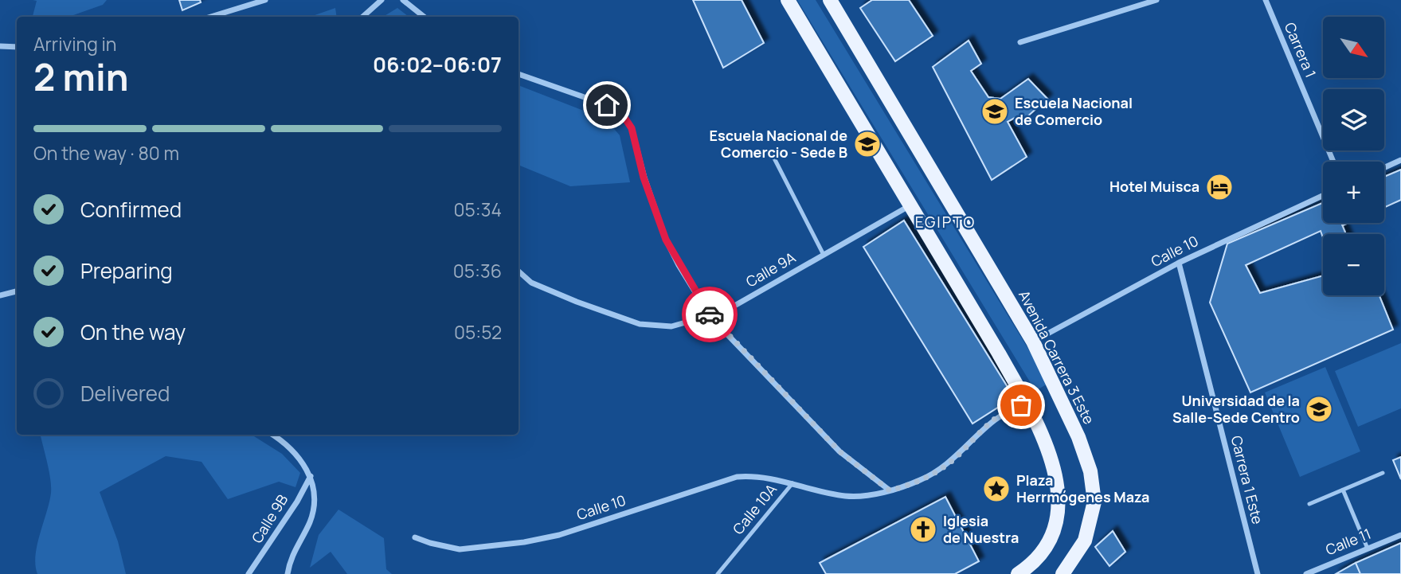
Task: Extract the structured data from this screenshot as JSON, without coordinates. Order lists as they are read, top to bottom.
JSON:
{
  "streets": {
    "main road": ["Avenida Carrera 3 Este"],
    "street": [
      "Carrera 1",
      "Calle 10",
      "Calle 9A",
      "Carrera 1 Este",
      "Calle 10A",
      "Calle 9B",
      "Calle 11"
    ]
  },
  "crossings": [
    ["Calle 10", "Avenida Carrera 3 Este"],
    ["Calle 10", "Carrera 1 Este"],
    ["Calle 10", "Calle 10A"]
  ],
  "districts": ["EGIPTO"],
  "places": {
    "school or university": ["Escuela Nacional de Comercio", "Escuela Nacional de Comercio - Sede B", "Universidad de la Salle-Sede Centro"],
    "hotel": ["Hotel Muisca"],
    "place": ["Plaza Herrmógenes Maza"],
    "church": ["Iglesia de Nuestra"]
  },
  "north": "bottom right",
  "page": {
    "map_buttons": ["+", "−"],
    "heading": ["2 min", "Arriving in", "06:02–06:07"],
    "bar": "On the way · 80 m",
    "list": [
      ["Confirmed", "05:34"],
      ["Preparing", "05:36"],
      ["On the way", "05:52"],
      "Delivered"
    ]
  }
}
